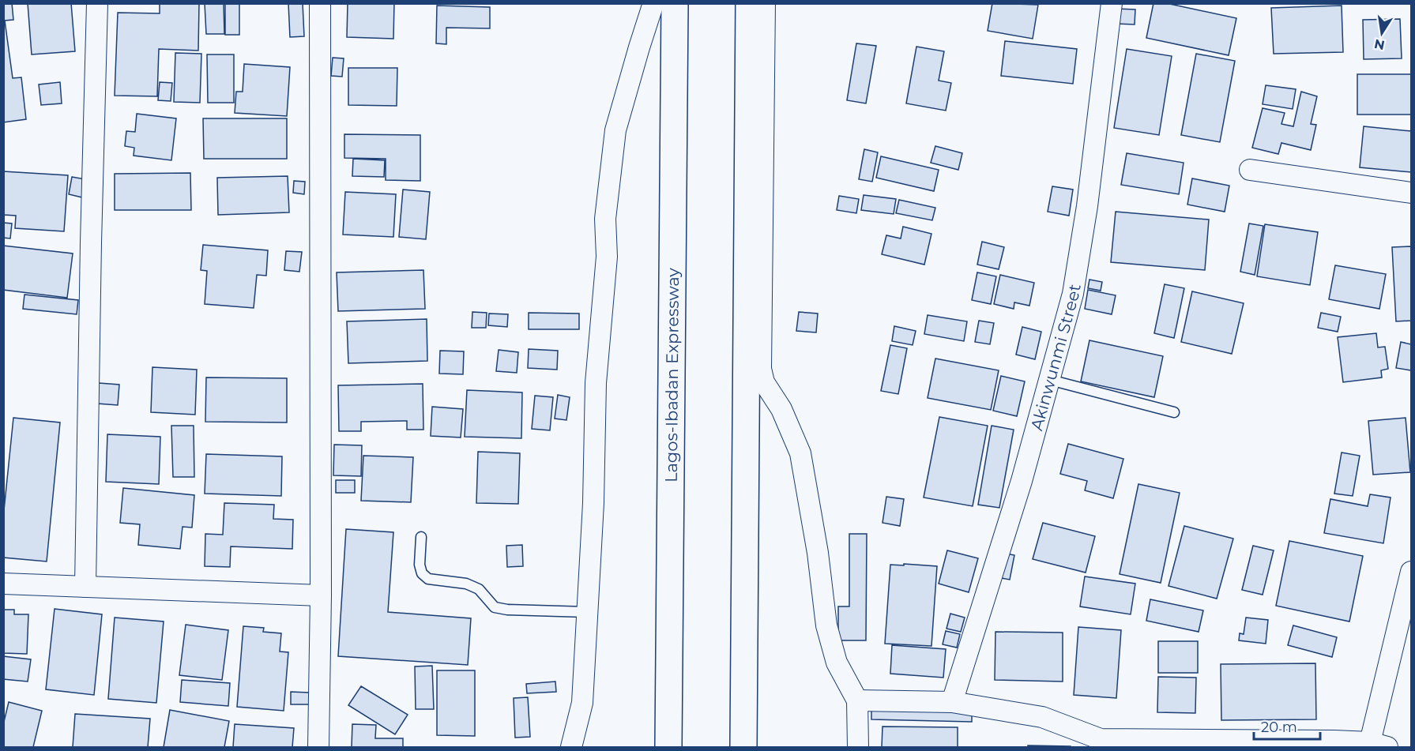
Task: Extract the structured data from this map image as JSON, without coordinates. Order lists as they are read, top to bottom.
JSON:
{
  "streets": {
    "highway": ["Lagos-Ibadan Expressway"],
    "street": ["Akinwunmi Street"]
  },
  "scale_bar": "20 m",
  "north": "bottom"
}
